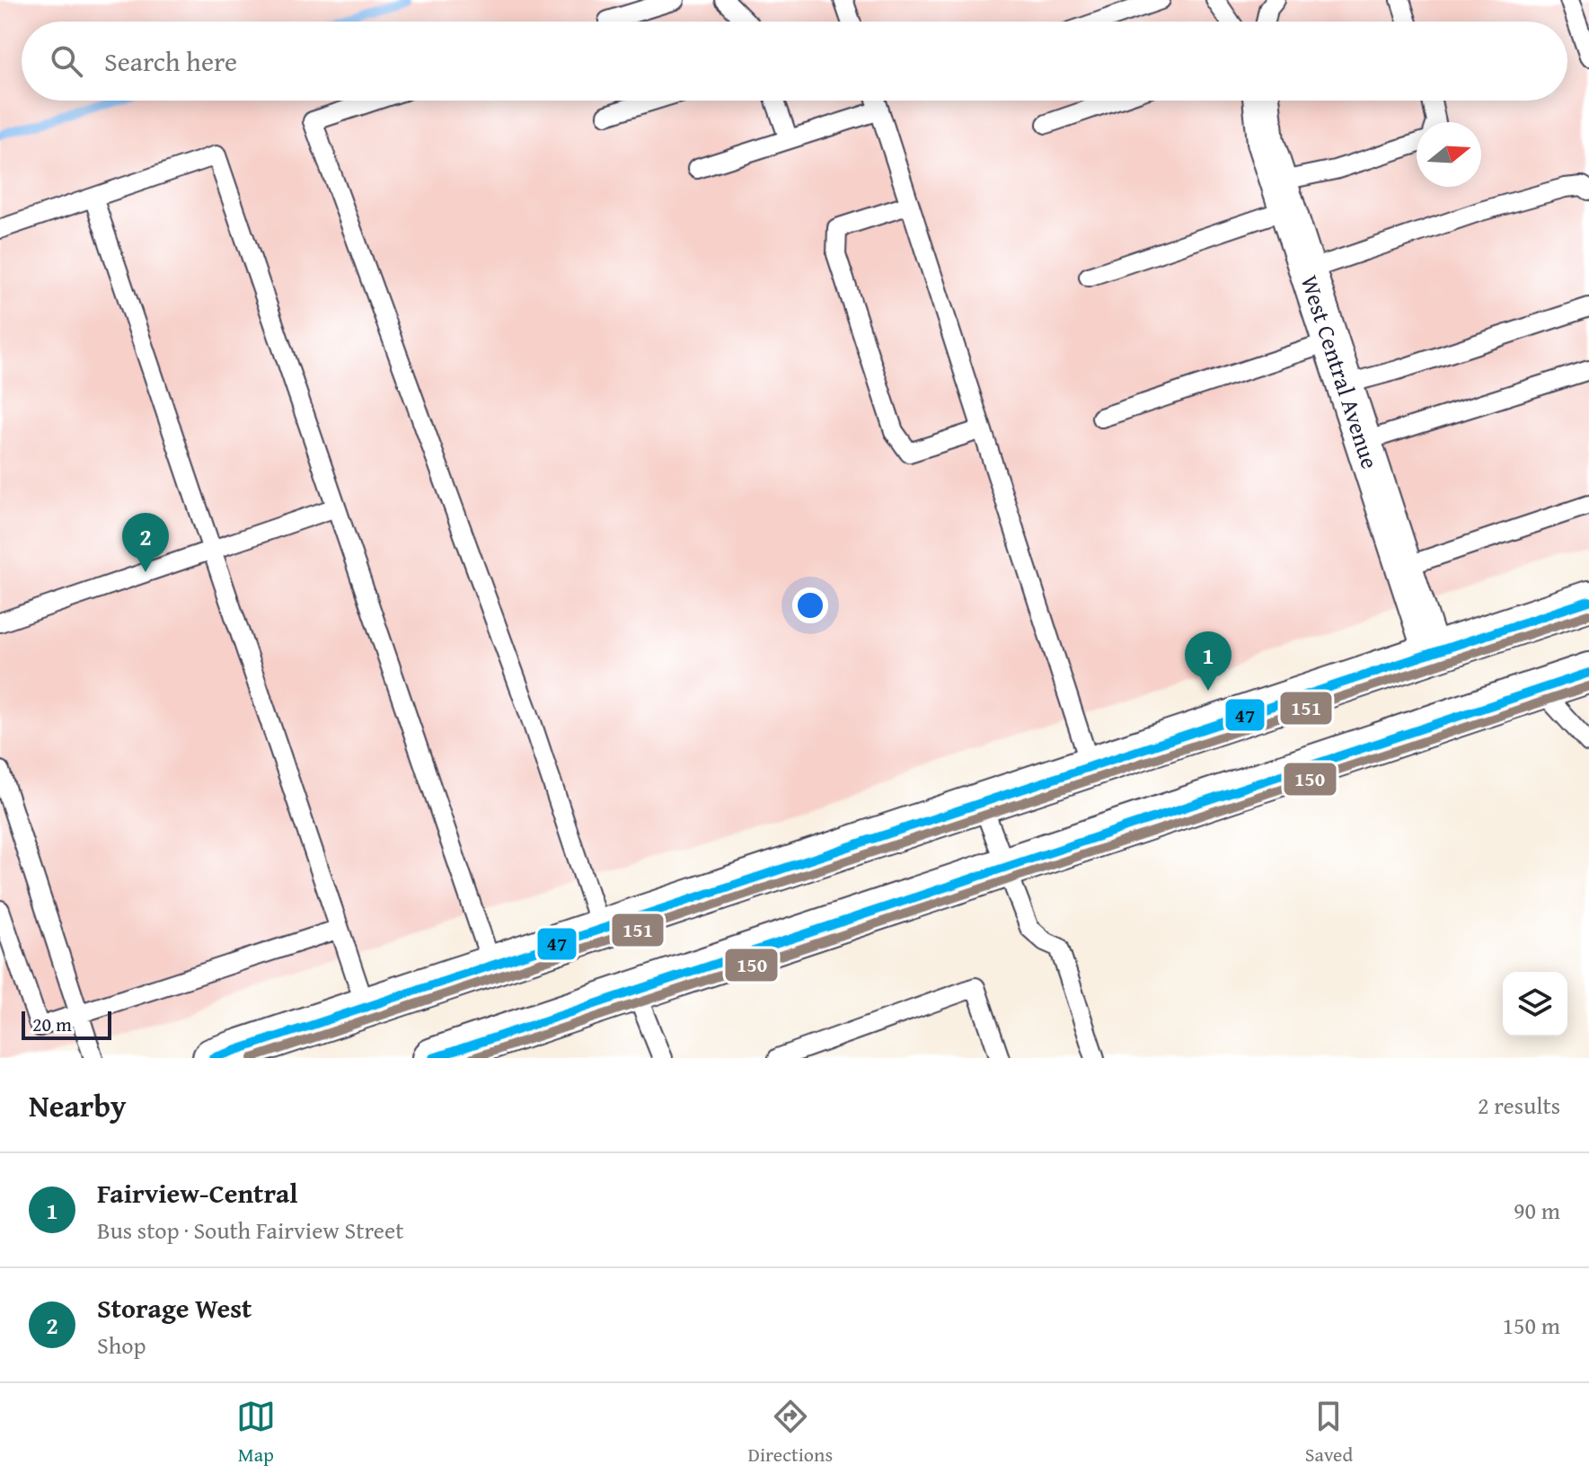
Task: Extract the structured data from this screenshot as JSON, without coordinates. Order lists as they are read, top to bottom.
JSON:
{
  "streets": {
    "street": ["West Central Avenue"]
  },
  "lines": ["transit line 47", "transit line 151", "transit line 150"],
  "scale_bar": "20 m",
  "north": "right",
  "page": {
    "search": "Search here",
    "pins": ["2", "1"],
    "scale": "20 m",
    "heading": ["Nearby", "2 results"],
    "list": [
      {
        "mark": "1",
        "name": "Fairview-Central",
        "note": "Bus stop · South Fairview Street",
        "value": "90 m"
      },
      {
        "mark": "2",
        "name": "Storage West",
        "note": "Shop",
        "value": "150 m"
      }
    ],
    "nav": ["Map", "Directions", "Saved"]
  }
}
